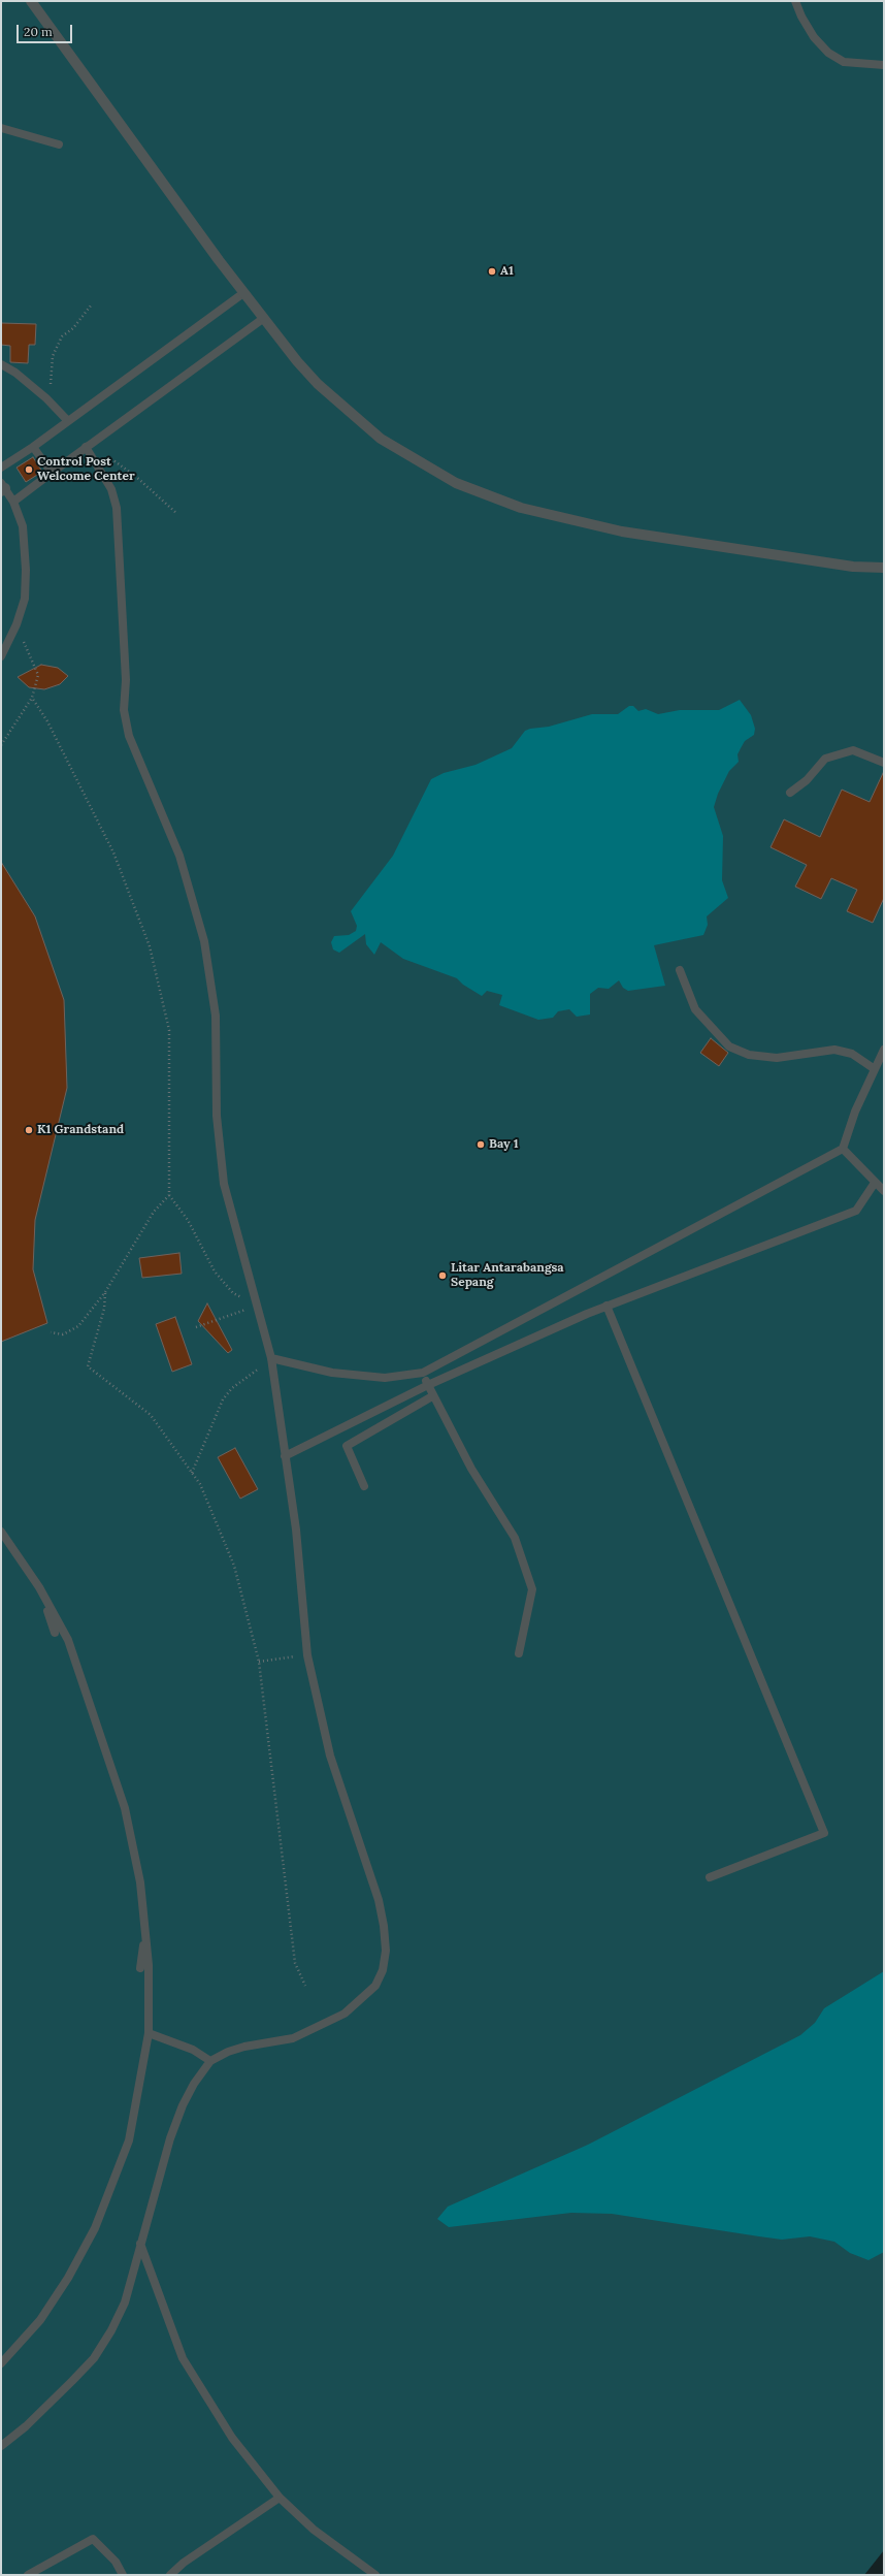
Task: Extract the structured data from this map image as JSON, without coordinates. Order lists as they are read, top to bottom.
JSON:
{
  "places": [
    "A1",
    "Control Post Welcome Center",
    "K1 Grandstand",
    "Bay 1",
    "Litar Antarabangsa Sepang"
  ],
  "scale_bar": "20 m"
}
